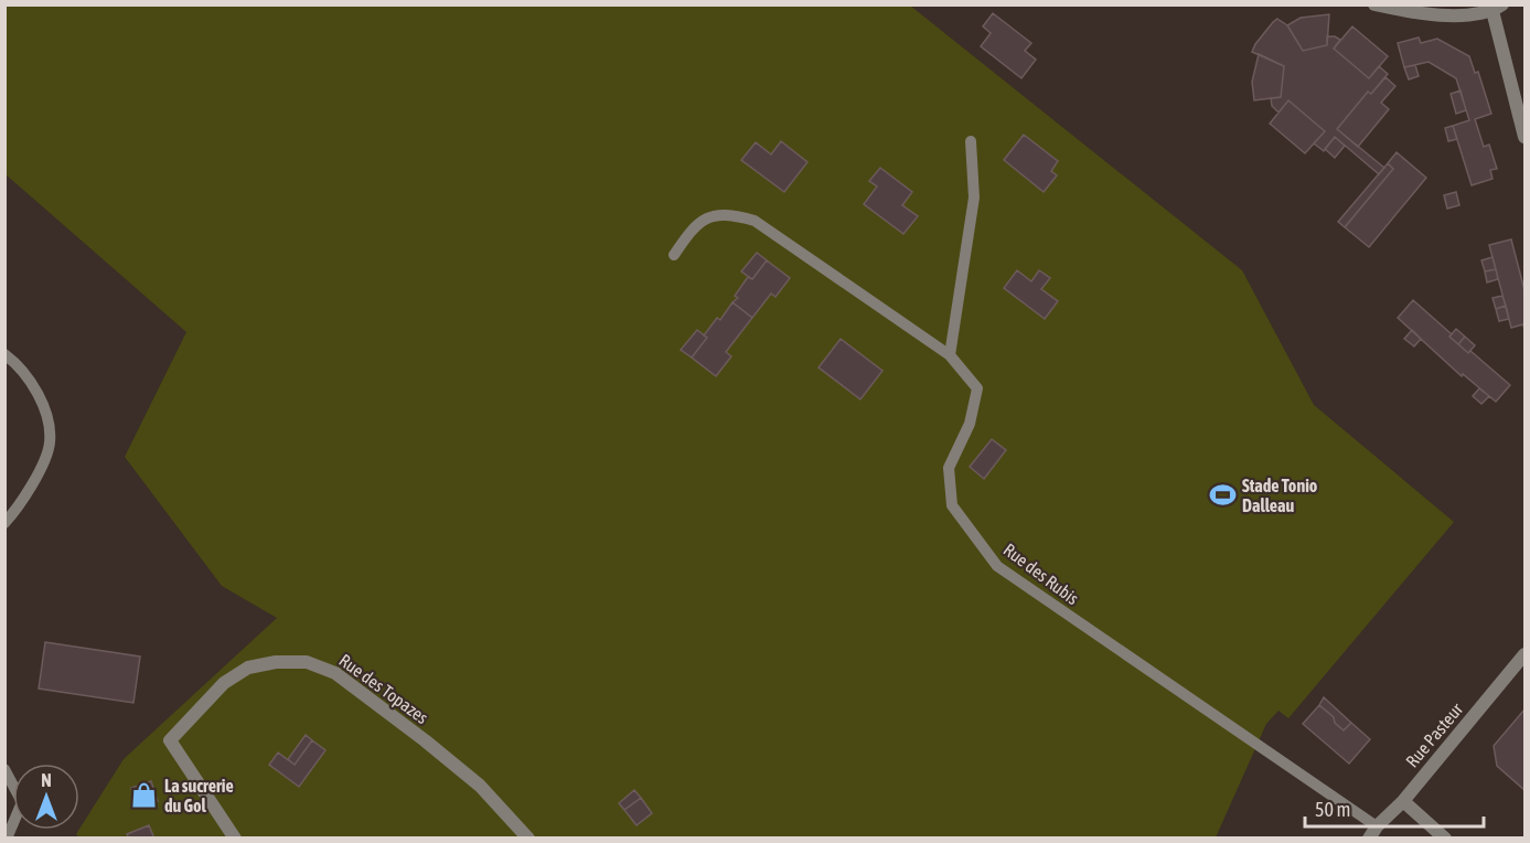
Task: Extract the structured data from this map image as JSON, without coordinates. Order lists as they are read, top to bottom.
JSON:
{
  "streets": {
    "street": ["Rue des Topazes", "Rue Pasteur"],
    "lane": ["Rue des Rubis"]
  },
  "crossings": [
    ["Rue des Rubis", "Rue Pasteur"]
  ],
  "places": {
    "sports": ["Stade Tonio Dalleau"],
    "shop": ["La sucrerie du Gol"]
  },
  "scale_bar": "50 m",
  "north": "top"
}
